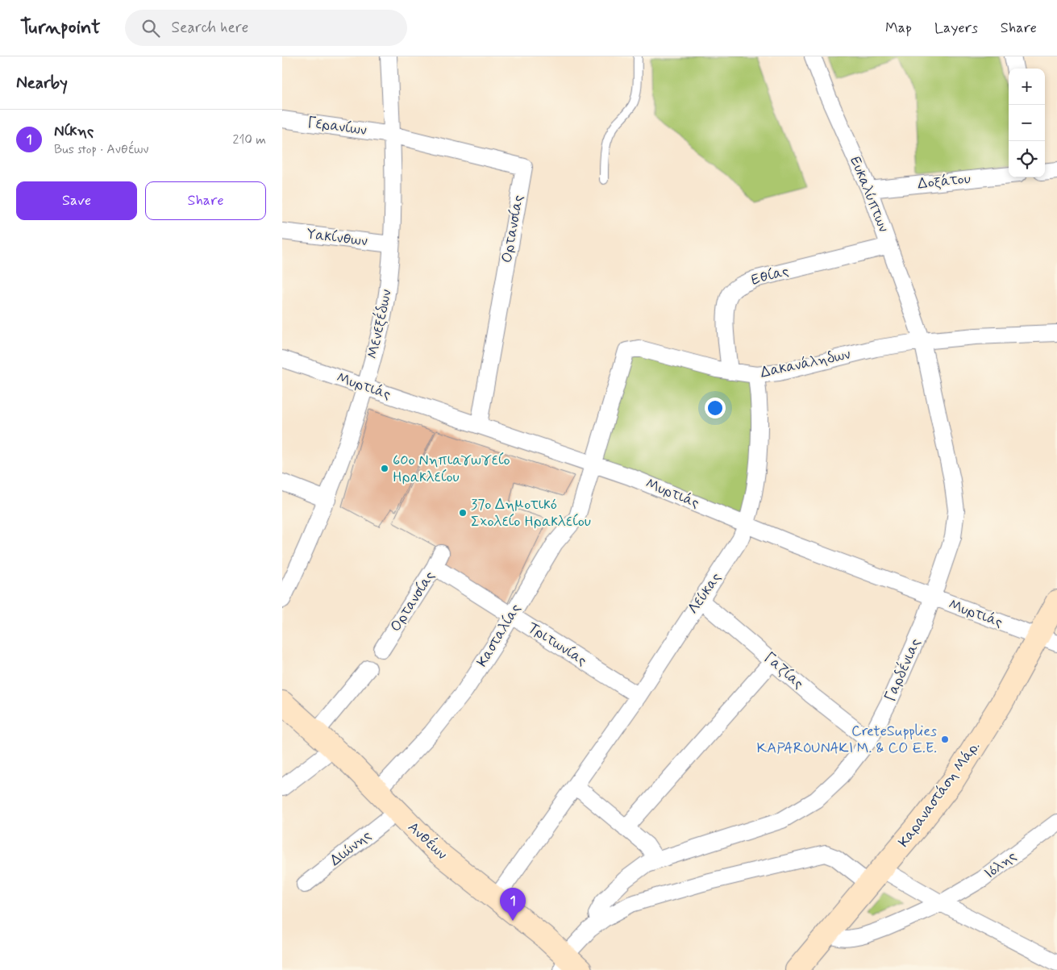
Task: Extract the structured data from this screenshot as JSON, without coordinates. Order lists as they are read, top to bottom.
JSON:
{
  "streets": {
    "street": [
      "Γερανίων",
      "Δοξάτου",
      "Ευκαλύπτων",
      "Ορτανσίας",
      "Υακίνθων",
      "Εθίας",
      "Μενεξέδων",
      "Δακανάληδων",
      "Μυρτιάς",
      "Λεύκας",
      "Κασταλίας",
      "Τριτωνίας",
      "Γαρδένιας",
      "Γαζίας",
      "Καραναστάση Μάρ.",
      "Ανθέων",
      "Διώνης",
      "Ιόλης"
    ]
  },
  "crossings": [
    ["Γερανίων", "Ορτανσίας"],
    ["Γερανίων", "Μενεξέδων"],
    ["Δοξάτου", "Ευκαλύπτων"],
    ["Ευκαλύπτων", "Εθίας"],
    ["Ευκαλύπτων", "Δακανάληδων"],
    ["Ευκαλύπτων", "Γαρδένιας"],
    ["Ορτανσίας", "Μενεξέδων"],
    ["Ορτανσίας", "Μυρτιάς"],
    ["Ορτανσίας", "Τριτωνίας"],
    ["Υακίνθων", "Μενεξέδων"],
    ["Εθίας", "Δακανάληδων"],
    ["Μενεξέδων", "Μυρτιάς"],
    ["Δακανάληδων", "Μυρτιάς"],
    ["Δακανάληδων", "Λεύκας"],
    ["Δακανάληδων", "Κασταλίας"],
    ["Δακανάληδων", "Γαρδένιας"],
    ["Μυρτιάς", "Λεύκας"],
    ["Μυρτιάς", "Κασταλίας"],
    ["Μυρτιάς", "Γαρδένιας"],
    ["Μυρτιάς", "Καραναστάση Μάρ."],
    ["Λεύκας", "Τριτωνίας"],
    ["Λεύκας", "Γαζίας"],
    ["Λεύκας", "Ανθέων"],
    ["Κασταλίας", "Τριτωνίας"],
    ["Κασταλίας", "Ανθέων"],
    ["Γαρδένιας", "Γαζίας"],
    ["Καραναστάση Μάρ.", "Ιόλης"],
    ["Ανθέων", "Διώνης"]
  ],
  "places": ["60ο Νηπιαγωγείο Ηρακλείου", "37ο Δημοτικό Σχολείο Ηρακλείου", "CreteSupplies KAPAROUNAKI M. & CO E.E."],
  "page": {
    "header": "Turnpoint",
    "search": "Search here",
    "nav": ["Map", "Layers", "Share"],
    "heading": "Nearby",
    "map_buttons": ["+", "−"],
    "list": [
      {
        "mark": "1",
        "name": "Νίκης",
        "note": "Bus stop · Ανθέων",
        "value": "210 m"
      }
    ],
    "buttons": ["Save", "Share"],
    "pins": "1"
  }
}
